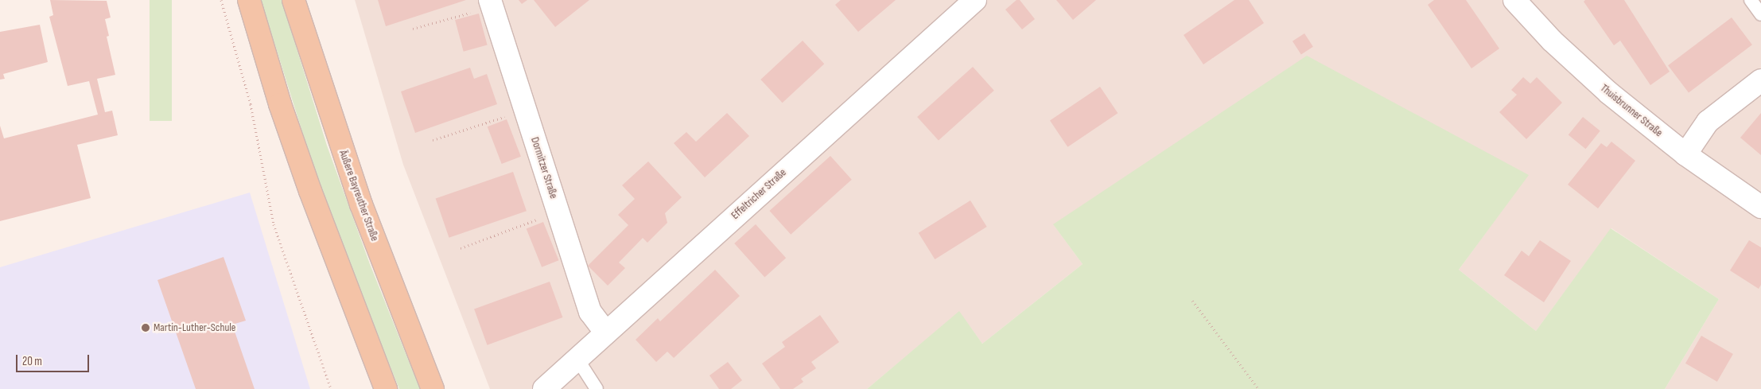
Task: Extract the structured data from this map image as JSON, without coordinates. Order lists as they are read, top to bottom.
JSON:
{
  "streets": {
    "main road": ["Äußere Bayreuther Straße"],
    "street": ["Thuisbrunner Straße", "Dormitzer Straße", "Effeltricher Straße"]
  },
  "crossings": [
    ["Dormitzer Straße", "Effeltricher Straße"]
  ],
  "places": ["Martin-Luther-Schule"],
  "scale_bar": "20 m"
}
